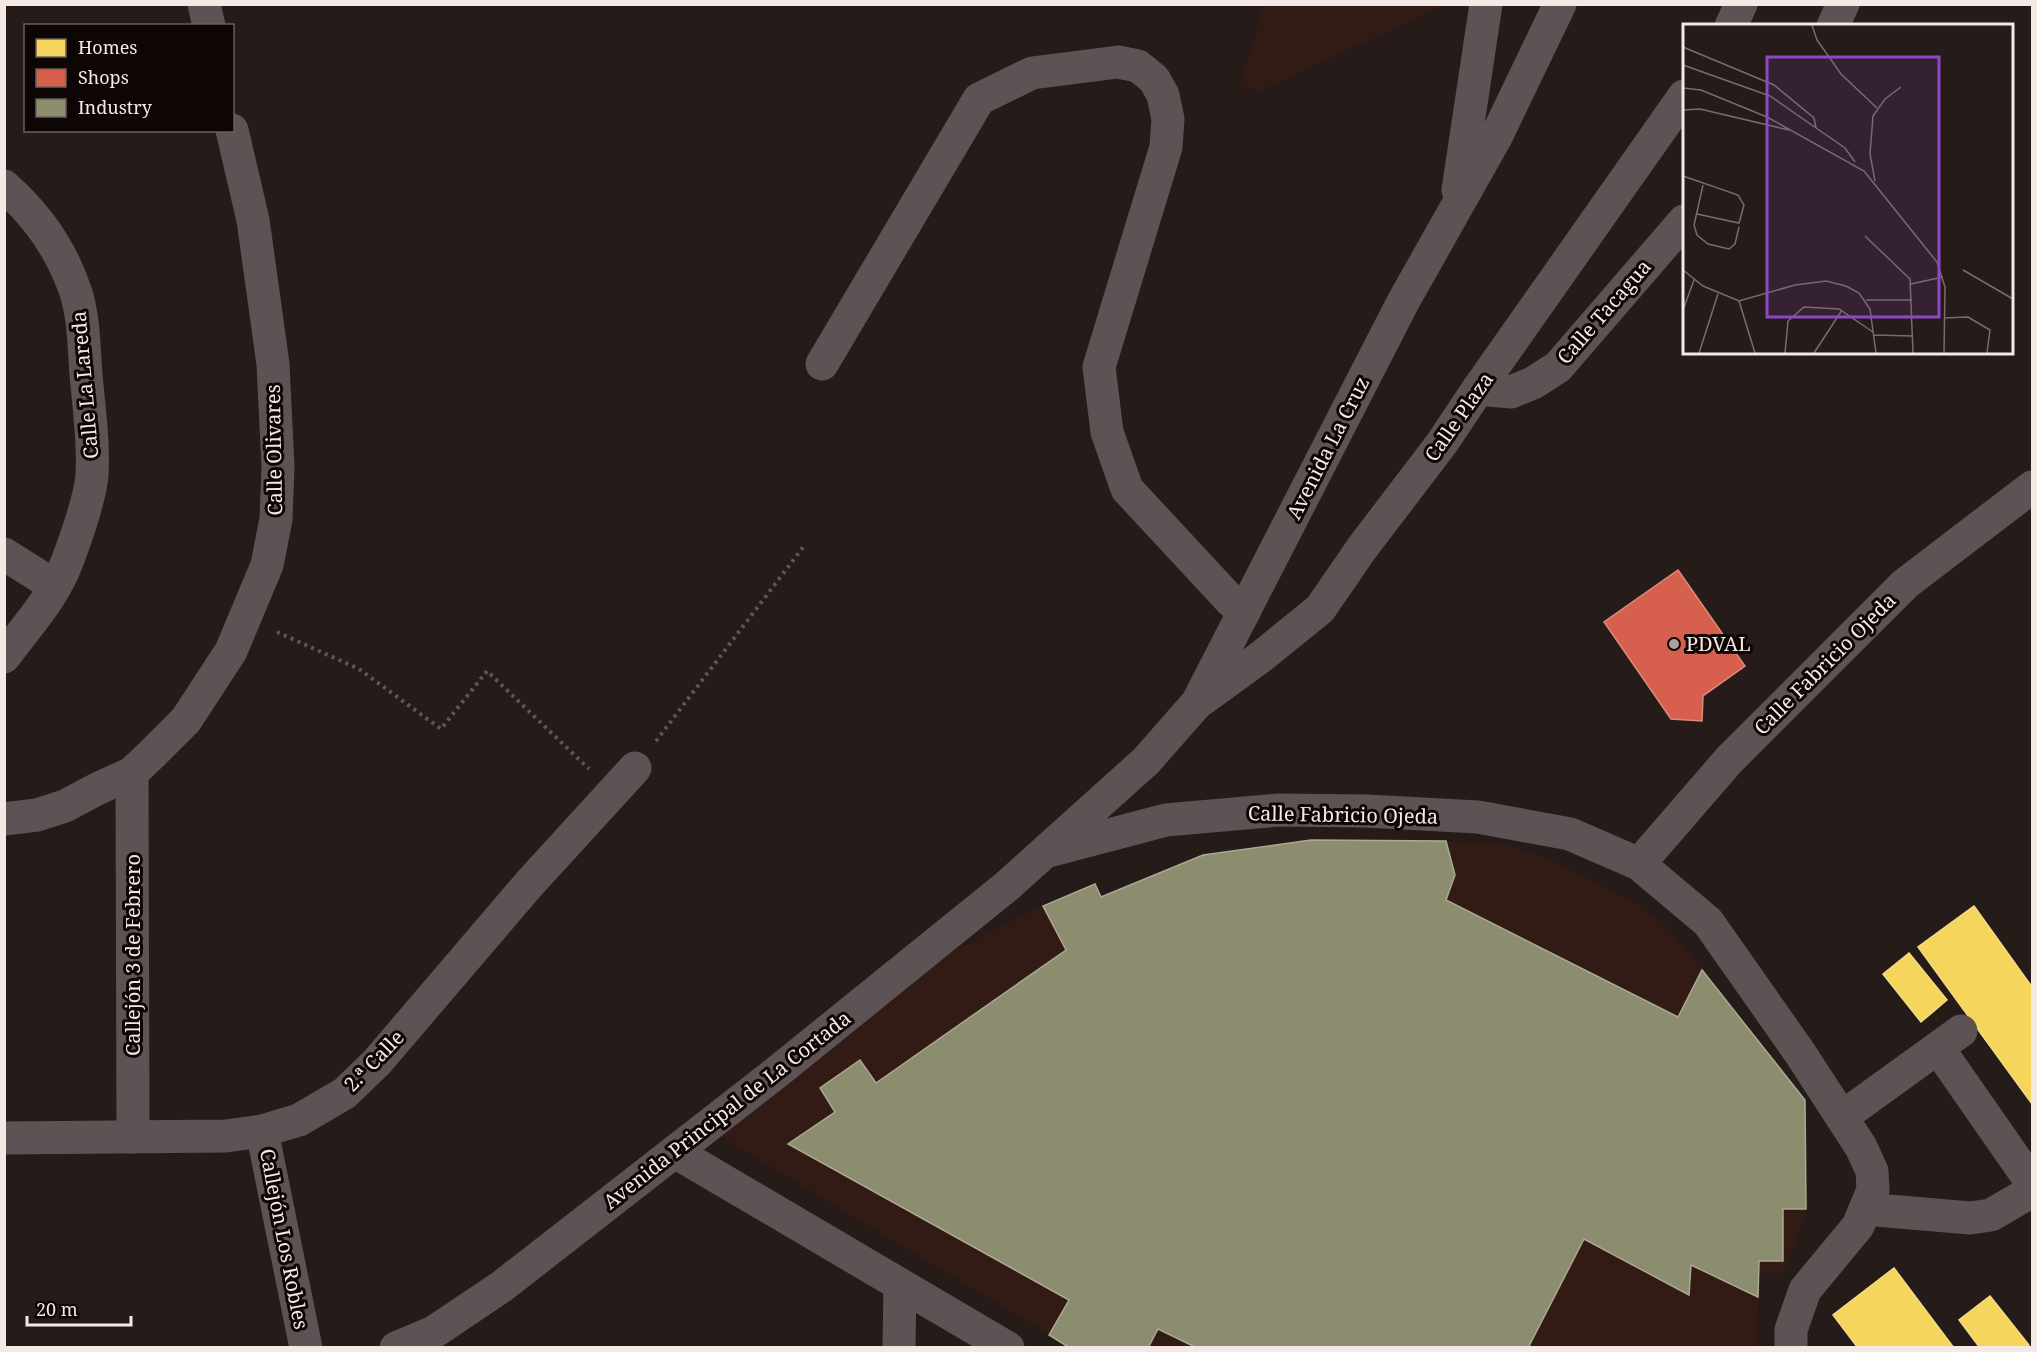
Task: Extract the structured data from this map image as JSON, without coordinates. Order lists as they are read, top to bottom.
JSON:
{
  "streets": {
    "street": [
      "Calle Tacagua",
      "Calle La Lareda",
      "Calle Plaza",
      "Avenida La Cruz",
      "Calle Olivares",
      "Calle Fabricio Ojeda",
      "Callejón 3 de Febrero",
      "2.ª Calle",
      "Avenida Principal de La Cortada",
      "Callejón Los Robles"
    ]
  },
  "crossings": [
    ["Calle Tacagua", "Calle Plaza"],
    ["Calle Plaza", "Avenida La Cruz"],
    ["Avenida La Cruz", "Calle Fabricio Ojeda"],
    ["Avenida La Cruz", "Avenida Principal de La Cortada"],
    ["Calle Olivares", "Callejón 3 de Febrero"],
    ["Calle Fabricio Ojeda", "Avenida Principal de La Cortada"],
    ["Callejón 3 de Febrero", "2.ª Calle"],
    ["2.ª Calle", "Callejón Los Robles"]
  ],
  "places": ["PDVAL"],
  "legend": ["Homes", "Shops", "Industry"],
  "scale_bar": "20 m"
}
